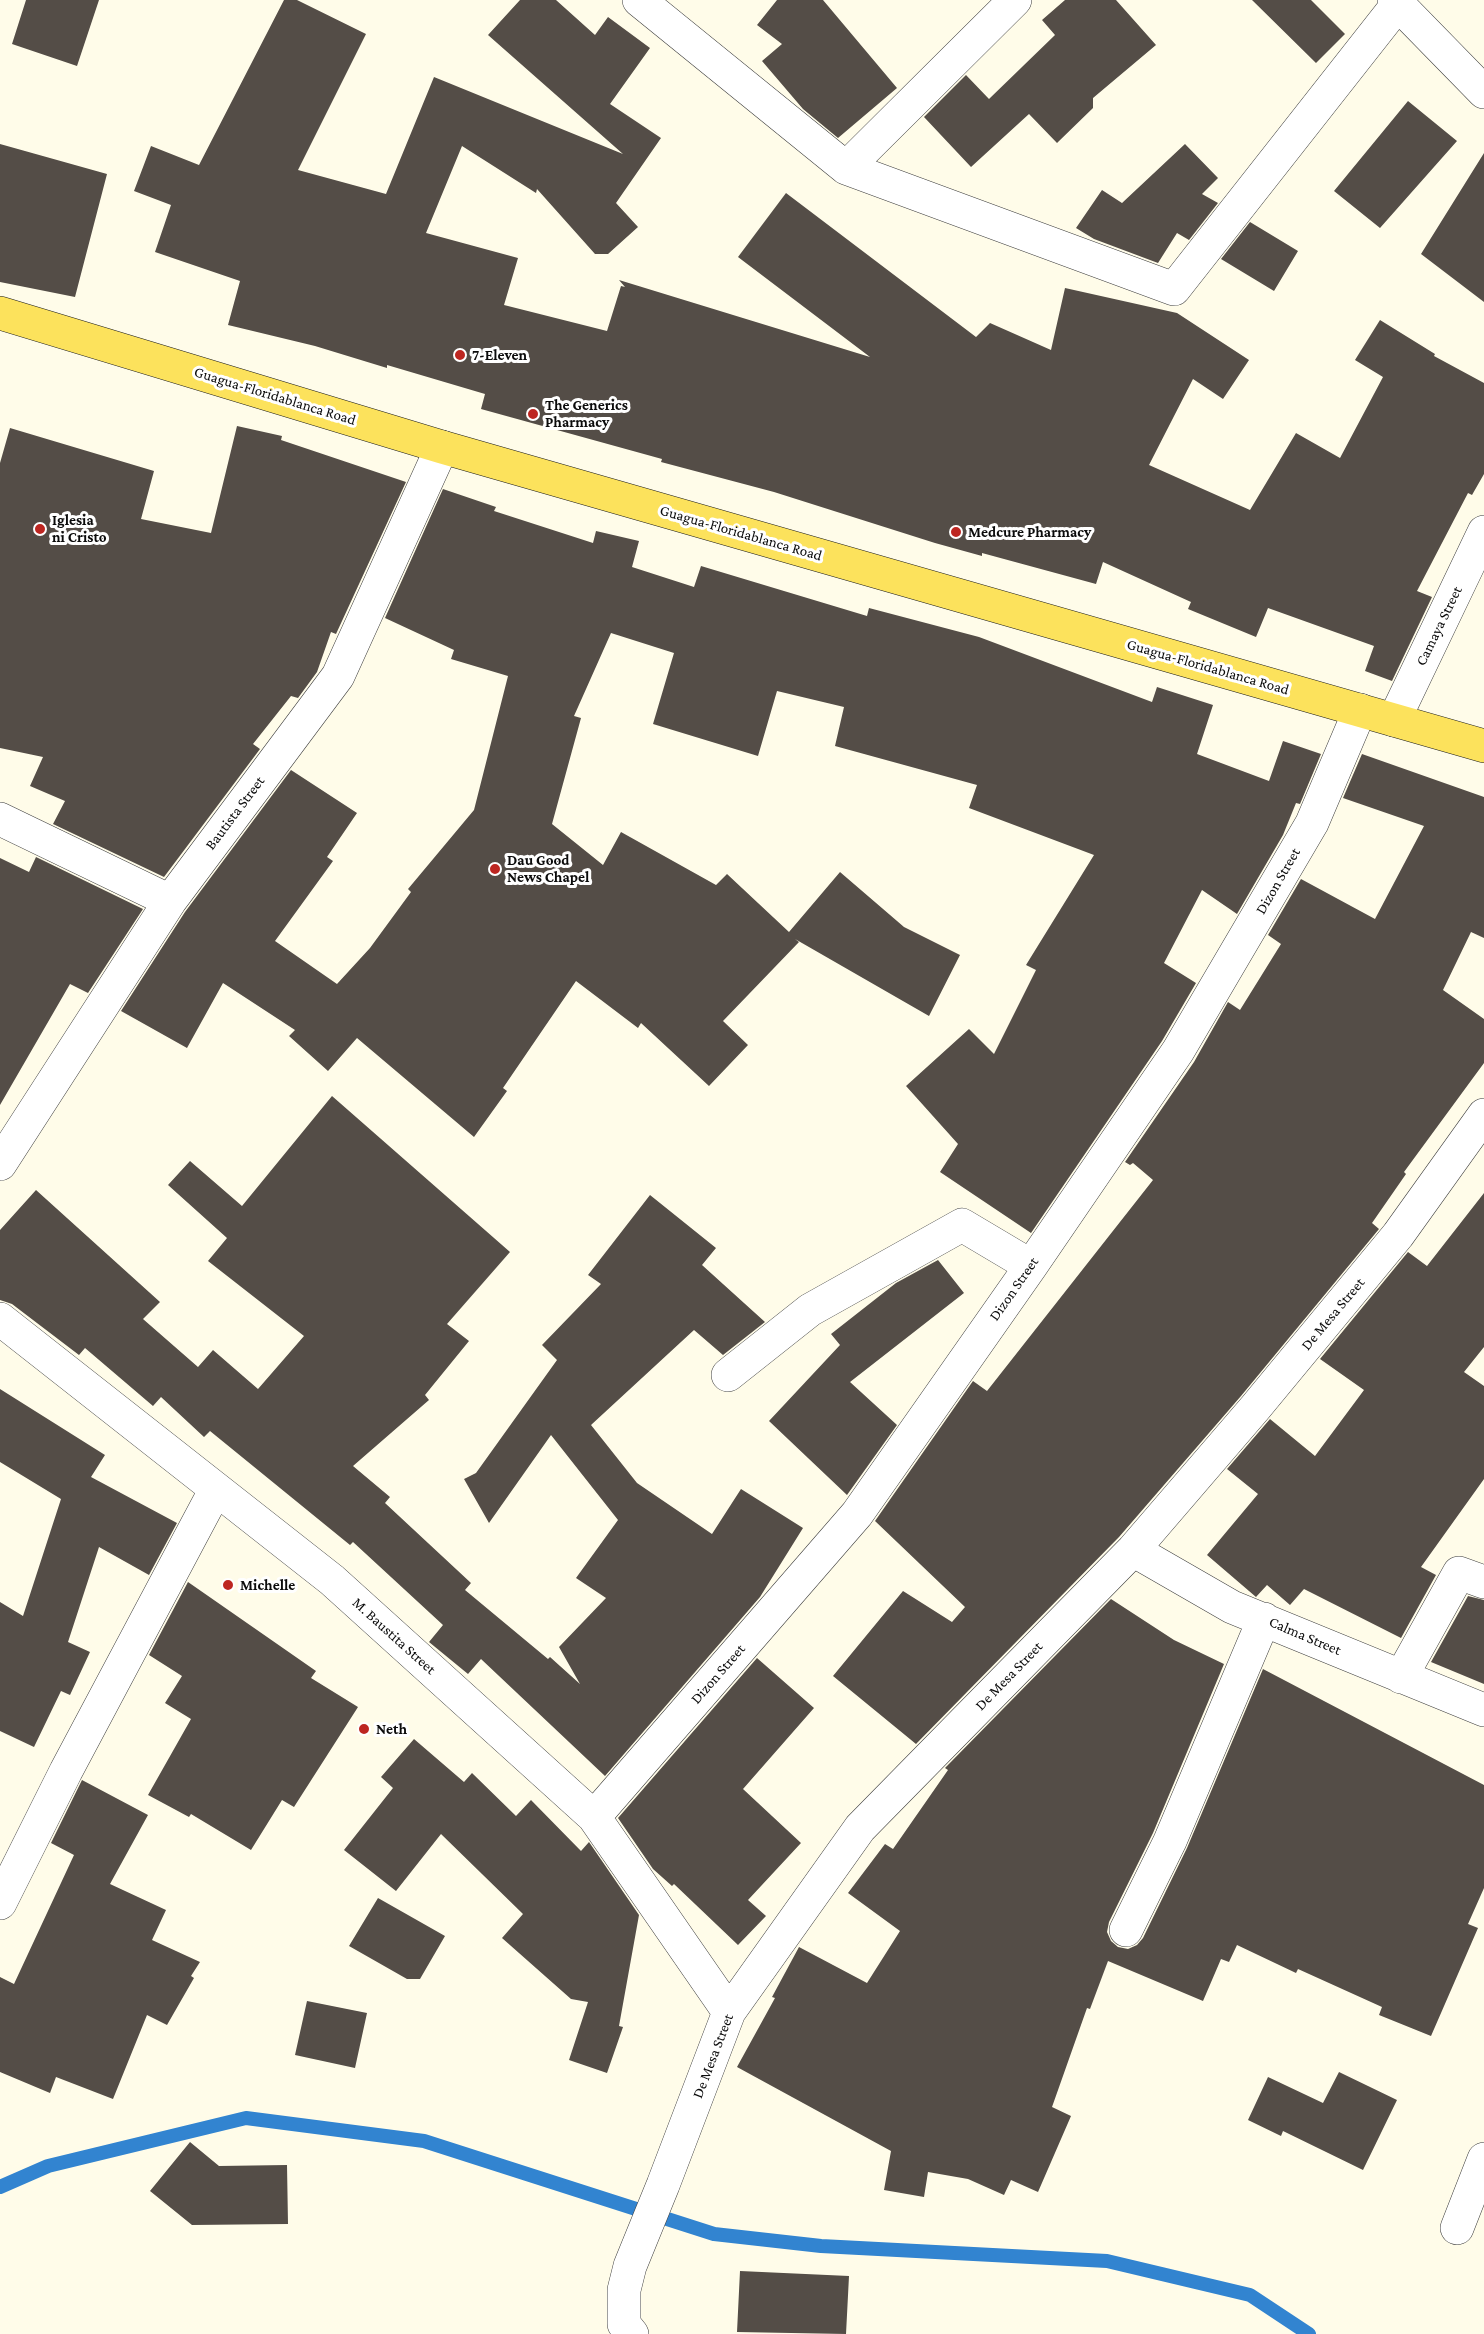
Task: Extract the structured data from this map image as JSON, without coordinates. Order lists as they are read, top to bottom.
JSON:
{
  "streets": {
    "main road": ["Guagua-Floridablanca Road"],
    "street": [
      "Camaya Street",
      "Bautista Street",
      "Dizon Street",
      "De Mesa Street",
      "M. Baustita Street",
      "Calma Street"
    ]
  },
  "crossings": [
    ["Guagua-Floridablanca Road", "Camaya Street"],
    ["Guagua-Floridablanca Road", "Bautista Street"],
    ["Guagua-Floridablanca Road", "Dizon Street"],
    ["Dizon Street", "M. Baustita Street"],
    ["De Mesa Street", "M. Baustita Street"],
    ["De Mesa Street", "Calma Street"]
  ],
  "places": [
    "7-Eleven",
    "The Generics Pharmacy",
    "Iglesia ni Cristo",
    "Medcure Pharmacy",
    "Dau Good News Chapel",
    "Michelle",
    "Neth"
  ]
}
